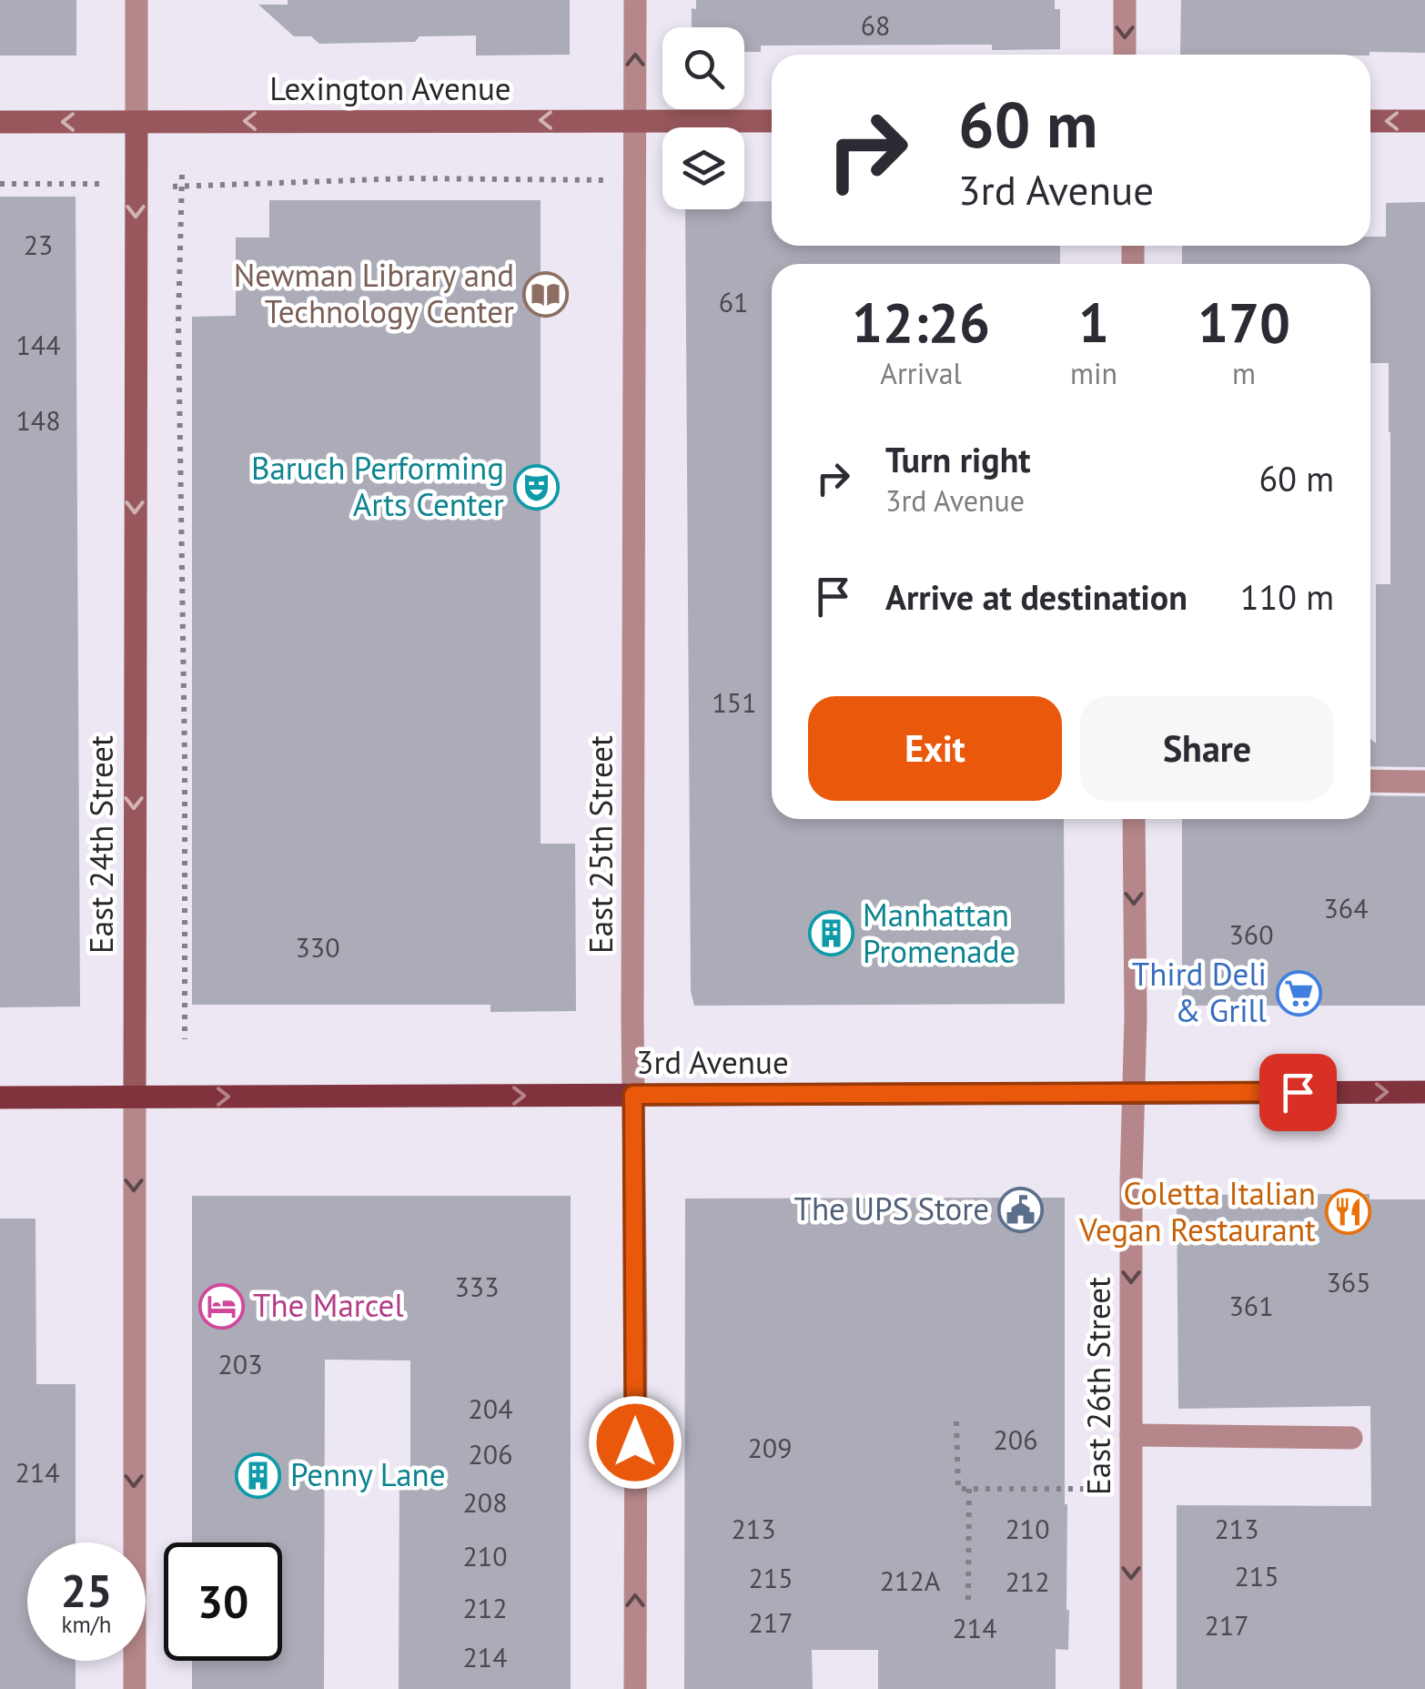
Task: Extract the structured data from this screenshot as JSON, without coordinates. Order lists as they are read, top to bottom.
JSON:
{
  "streets": {
    "main road": ["Lexington Avenue", "East 24th Street", "3rd Avenue"],
    "street": ["East 25th Street", "East 26th Street"]
  },
  "crossings": [
    ["Lexington Avenue", "East 24th Street"],
    ["Lexington Avenue", "East 25th Street"],
    ["East 24th Street", "3rd Avenue"],
    ["East 25th Street", "3rd Avenue"],
    ["3rd Avenue", "East 26th Street"]
  ],
  "one_way": [
    "Lexington Avenue",
    "East 24th Street",
    "East 25th Street",
    "3rd Avenue",
    "East 26th Street"
  ],
  "places": {
    "library": ["Newman Library and Technology Center"],
    "theatre": ["Baruch Performing Arts Center"],
    "building": ["Manhattan Promenade", "Penny Lane"],
    "supermarket": ["Third Deli & Grill"],
    "public building": ["The UPS Store"],
    "restaurant": ["Coletta Italian Vegan Restaurant"],
    "hotel": ["The Marcel"]
  },
  "house_numbers": [
    "68",
    "23",
    "61",
    "144",
    "148",
    "151",
    "364",
    "360",
    "330",
    "365",
    "333",
    "361",
    "203",
    "204",
    "206",
    "209",
    "206",
    "214",
    "208",
    "213",
    "210",
    "213",
    "210",
    "215",
    "215",
    "212A",
    "212",
    "212",
    "217",
    "217",
    "214",
    "214"
  ],
  "page": {
    "turn": ["60 m", "3rd Avenue"],
    "eta": [
      "12:26",
      "Arrival",
      "1",
      "min",
      "170",
      "m"
    ],
    "list": [
      {
        "name": "Turn right",
        "note": "3rd Avenue",
        "value": "60 m"
      },
      {
        "name": "Arrive at destination",
        "value": "110 m"
      }
    ],
    "buttons": ["Exit", "Share"],
    "speed": "25 km/h",
    "limit": "30"
  }
}
